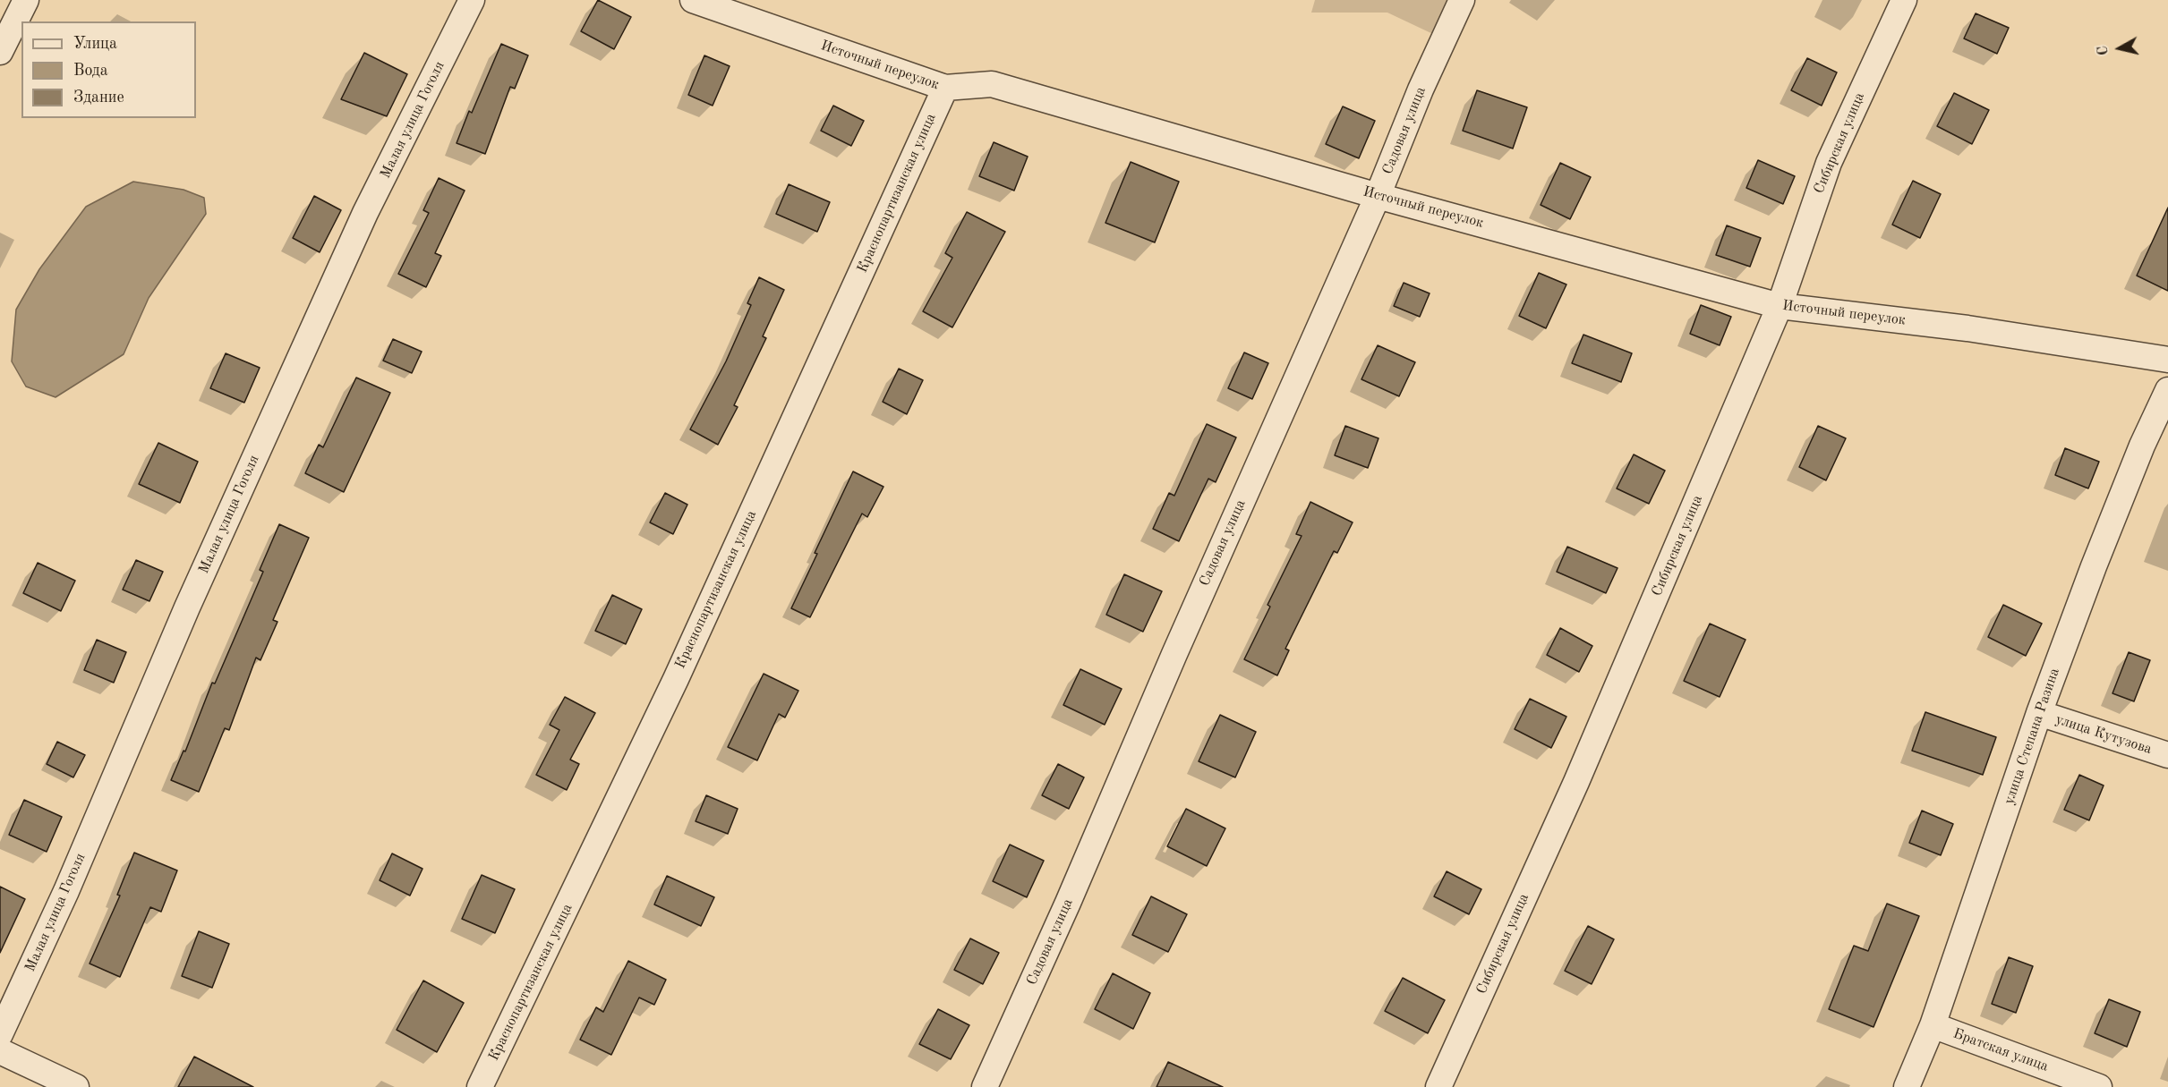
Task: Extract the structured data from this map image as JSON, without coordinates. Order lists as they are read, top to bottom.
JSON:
{
  "streets": {
    "street": [
      "Источный переулок",
      "Малая улица Гоголя",
      "Садовая улица",
      "Сибирская улица",
      "Краснопартизанская улица",
      "улица Кутузова",
      "улица Степана Разина",
      "Братская улица"
    ]
  },
  "crossings": [
    ["Источный переулок", "Садовая улица"],
    ["Источный переулок", "Сибирская улица"],
    ["Источный переулок", "Краснопартизанская улица"],
    ["улица Кутузова", "улица Степана Разина"],
    ["улица Степана Разина", "Братская улица"]
  ],
  "legend": ["Улица", "Вода", "Здание"],
  "north": "left"
}
